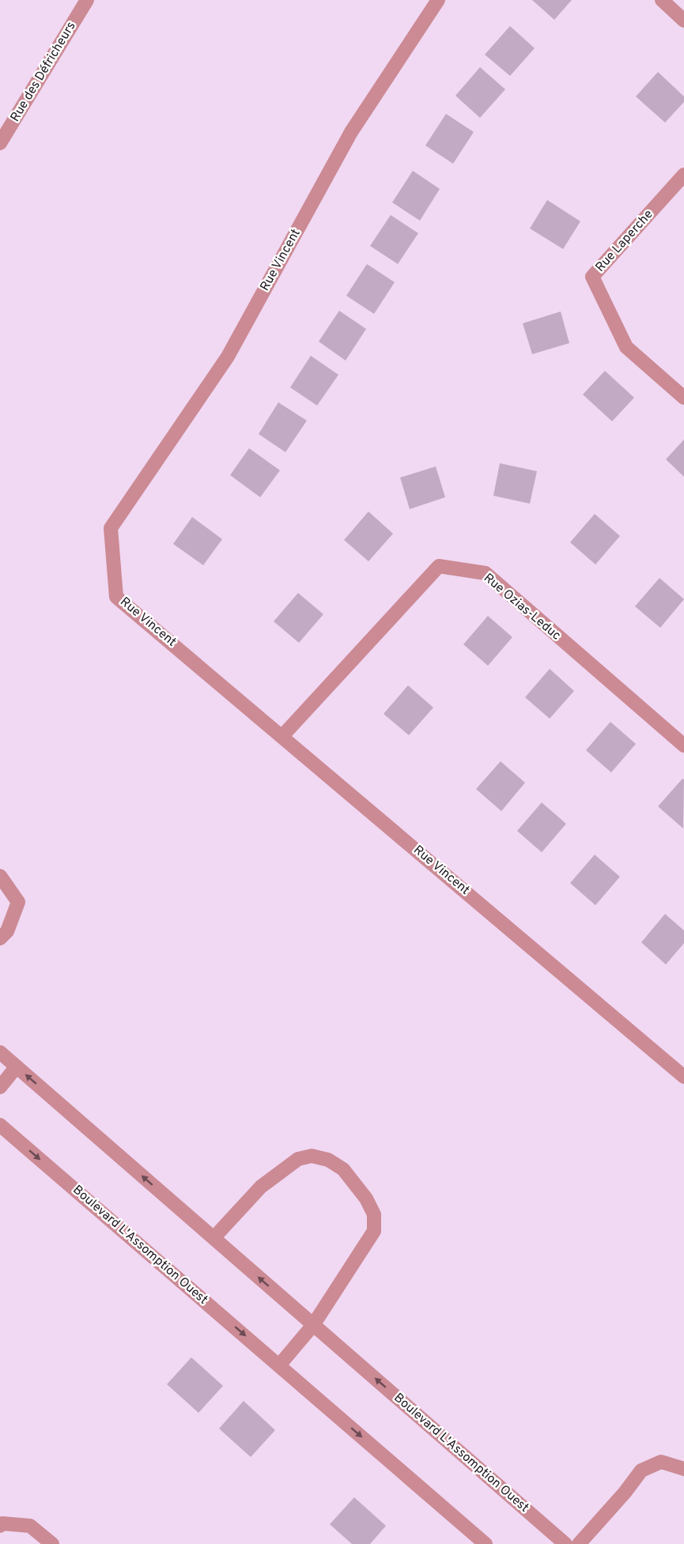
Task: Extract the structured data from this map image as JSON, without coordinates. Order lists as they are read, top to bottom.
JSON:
{
  "streets": {
    "street": [
      "Rue des Défricheurs",
      "Rue Laperche",
      "Rue Vincent",
      "Rue Ozias-Leduc",
      "Boulevard L'Assomption Ouest"
    ]
  },
  "crossings": [
    ["Rue Vincent", "Rue Ozias-Leduc"]
  ]
}
